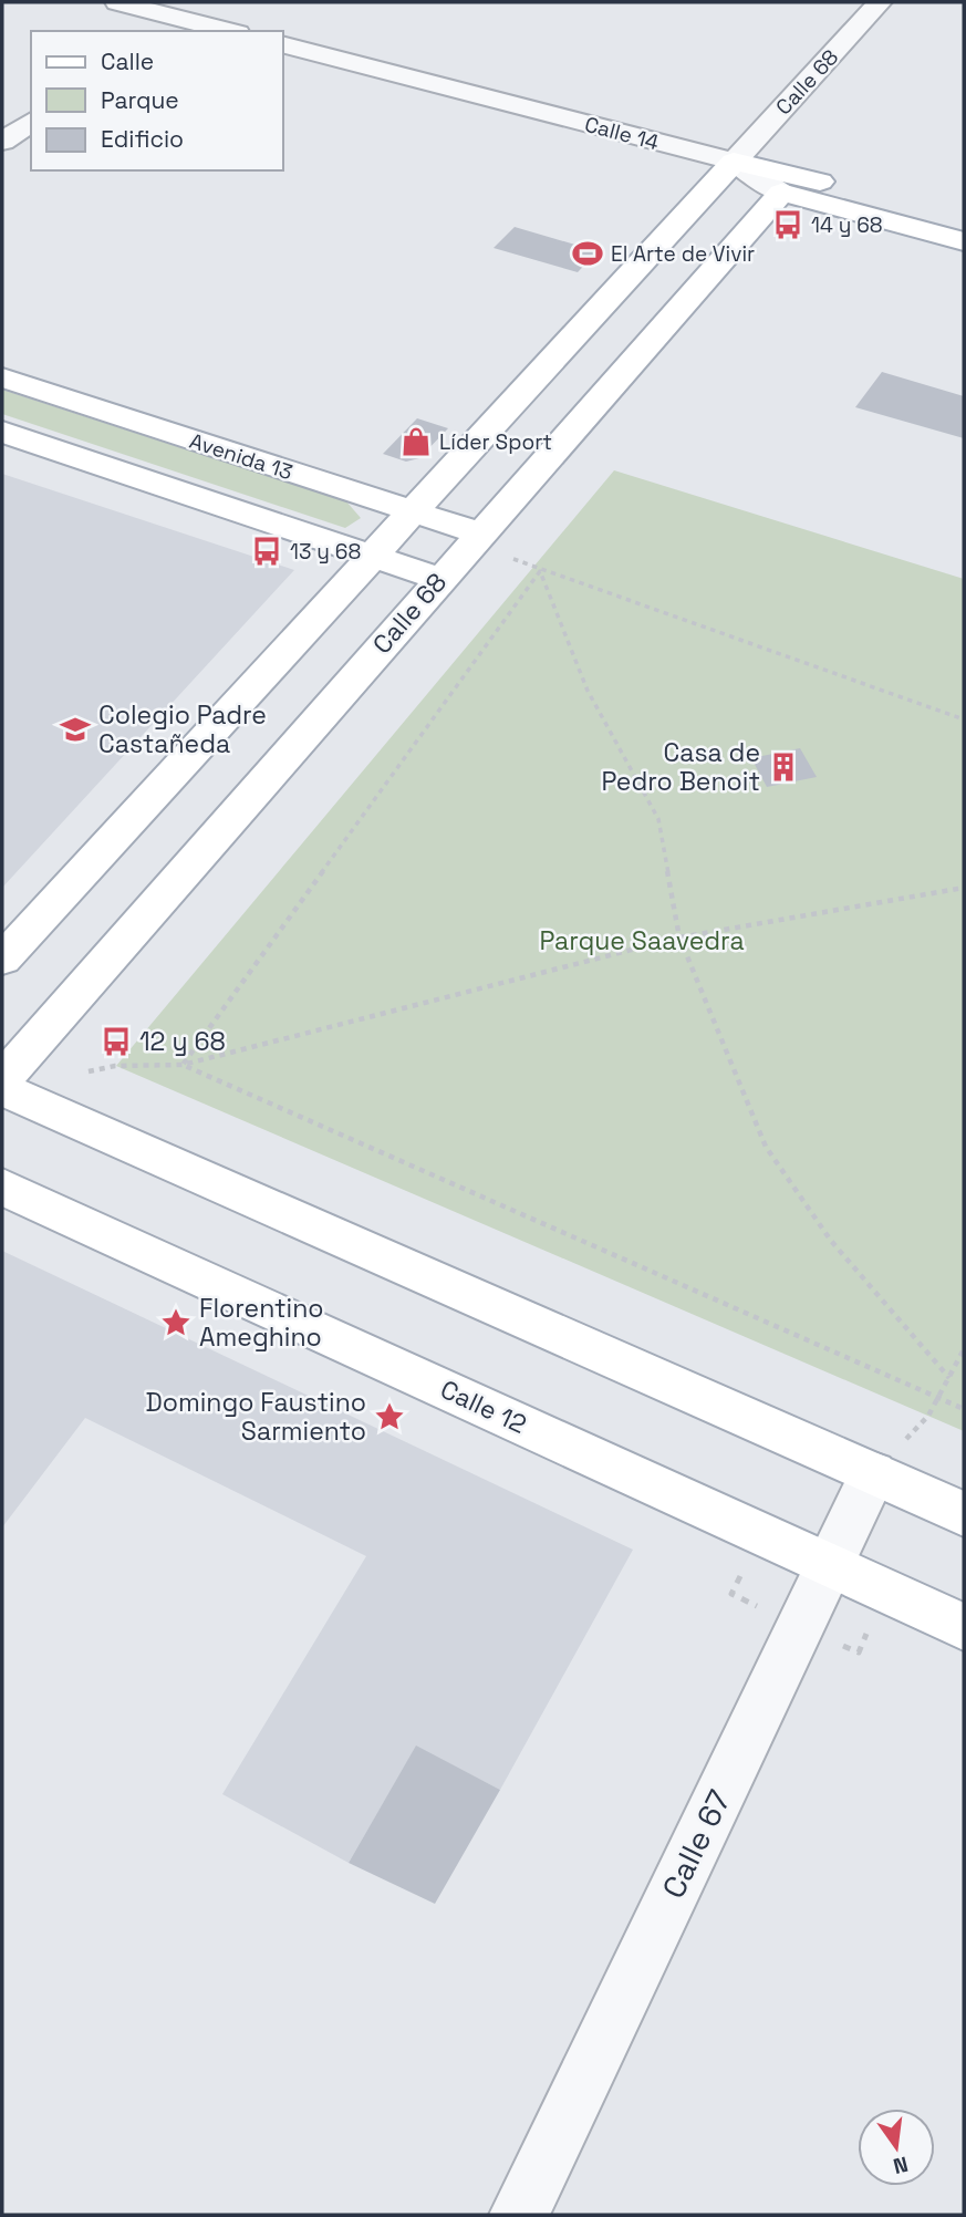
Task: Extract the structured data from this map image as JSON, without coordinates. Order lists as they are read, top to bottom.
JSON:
{
  "streets": {
    "main road": [
      "Calle 68",
      "Calle 14",
      "Avenida 13",
      "Calle 12"
    ],
    "street": ["Calle 67"]
  },
  "crossings": [
    ["Calle 68", "Calle 14"],
    ["Calle 68", "Avenida 13"],
    ["Calle 12", "Calle 67"]
  ],
  "parks": ["Parque Saavedra"],
  "places": {
    "bus stop": ["14 y 68", "13 y 68", "12 y 68"],
    "sports": ["El Arte de Vivir"],
    "shop": ["Líder Sport"],
    "school or university": ["Colegio Padre Castañeda"],
    "building": ["Casa de Pedro Benoit"],
    "place": ["Florentino Ameghino", "Domingo Faustino Sarmiento"]
  },
  "legend": ["Calle", "Parque", "Edificio"],
  "north": "bottom"
}
